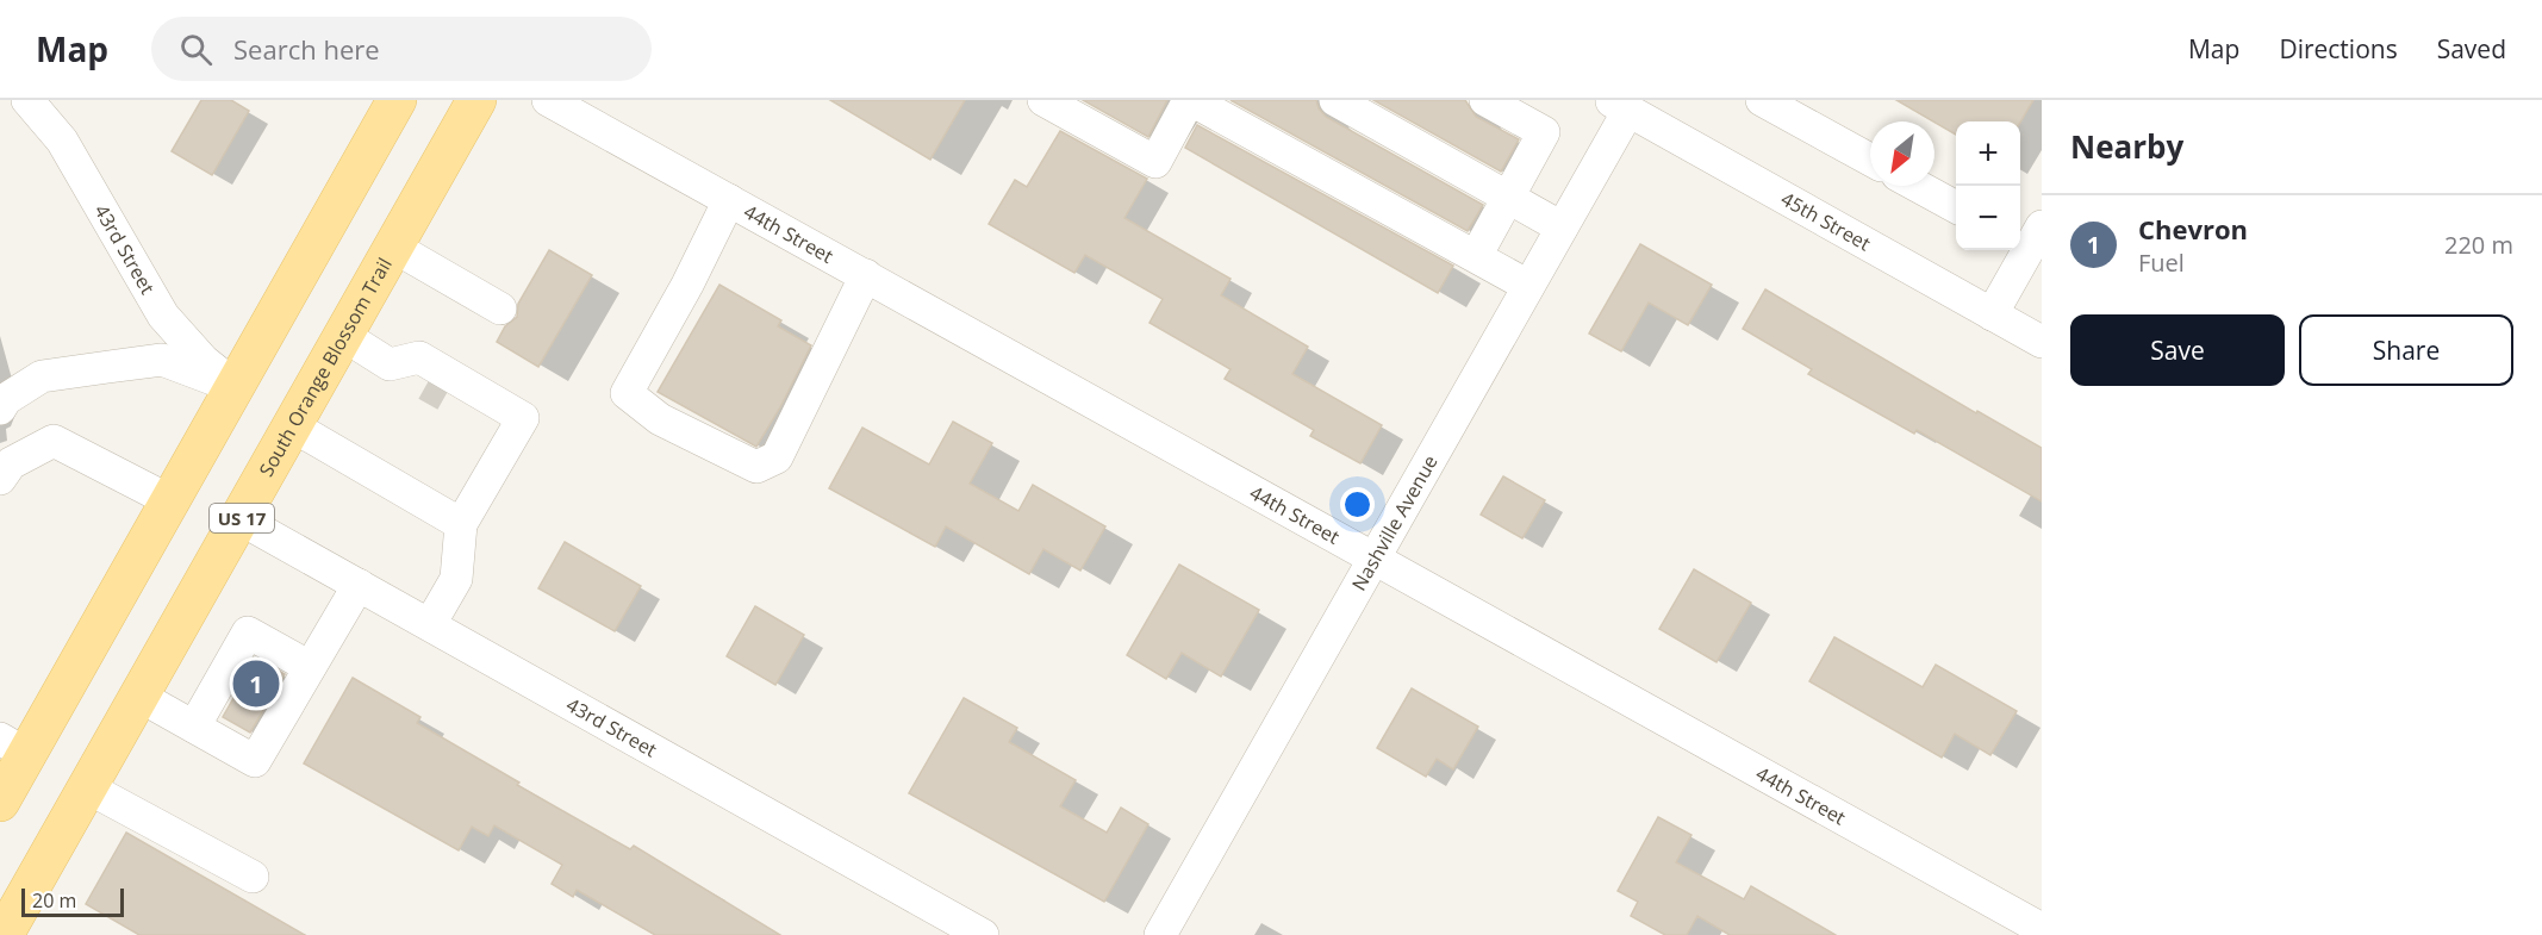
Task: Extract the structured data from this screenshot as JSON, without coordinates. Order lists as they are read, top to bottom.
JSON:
{
  "streets": {
    "main road": ["South Orange Blossom Trail", "US 17"],
    "street": [
      "45th Street",
      "44th Street",
      "43rd Street",
      "Nashville Avenue"
    ]
  },
  "crossings": [
    ["45th Street", "Nashville Avenue"],
    ["44th Street", "Nashville Avenue"],
    ["43rd Street", "South Orange Blossom Trail"]
  ],
  "scale_bar": "20 m",
  "north": "bottom left",
  "page": {
    "header": "Map",
    "search": "Search here",
    "nav": ["Map", "Directions", "Saved"],
    "heading": "Nearby",
    "map_buttons": ["+", "−"],
    "list": [
      {
        "mark": "1",
        "name": "Chevron",
        "note": "Fuel",
        "value": "220 m"
      }
    ],
    "buttons": ["Save", "Share"],
    "pins": "1",
    "scale": "20 m"
  }
}
